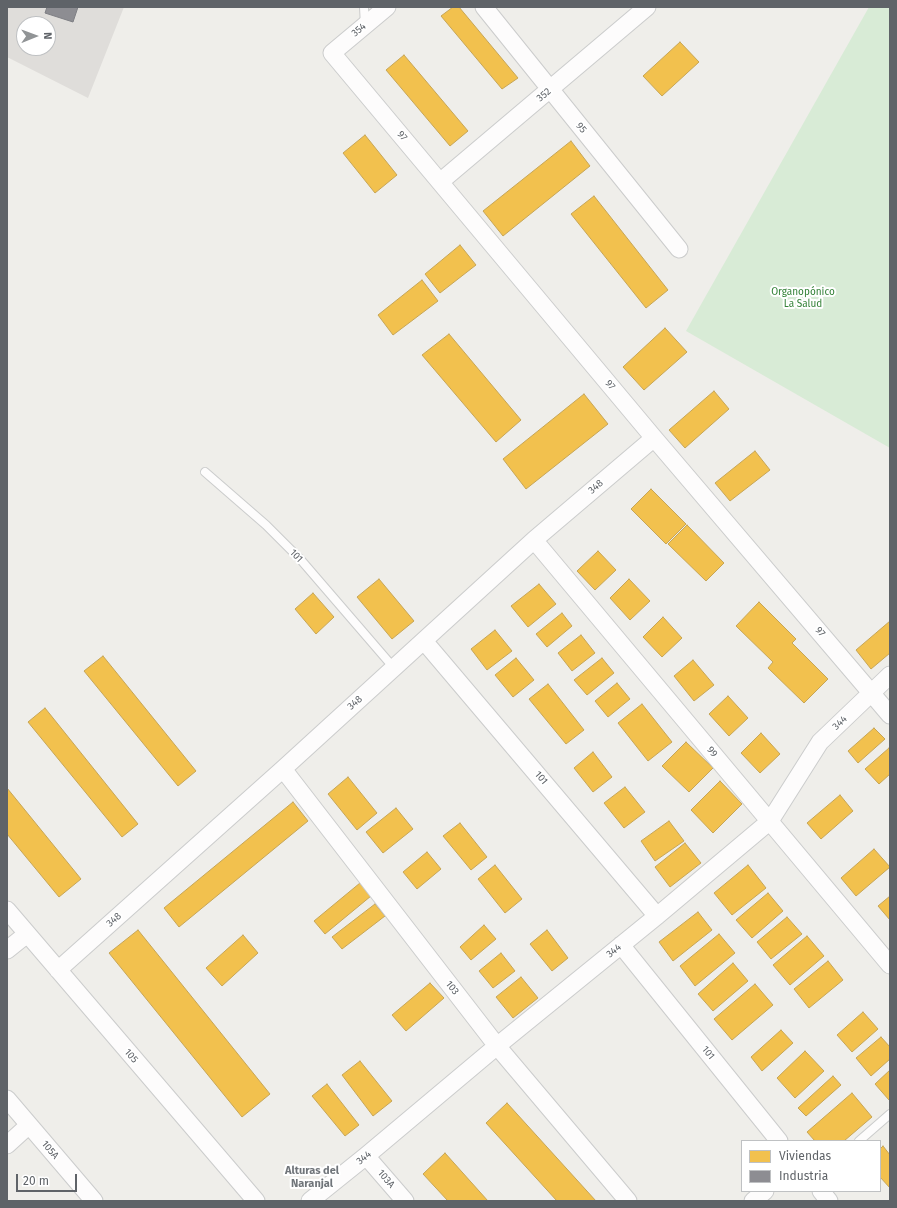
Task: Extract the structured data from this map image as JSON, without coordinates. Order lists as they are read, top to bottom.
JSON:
{
  "streets": {
    "street": [
      "354",
      "352",
      "95",
      "97",
      "348",
      "101",
      "344",
      "99",
      "103",
      "105",
      "105A",
      "103A"
    ]
  },
  "crossings": [
    ["354", "97"],
    ["352", "95"],
    ["352", "97"],
    ["97", "348"],
    ["97", "344"],
    ["348", "101"],
    ["348", "99"],
    ["348", "103"],
    ["348", "105"],
    ["101", "344"],
    ["344", "99"],
    ["344", "103"],
    ["344", "103A"]
  ],
  "districts": ["Alturas del Naranjal"],
  "parks": ["Organopónico La Salud"],
  "legend": ["Viviendas", "Industria"],
  "scale_bar": "20 m",
  "north": "right"
}
